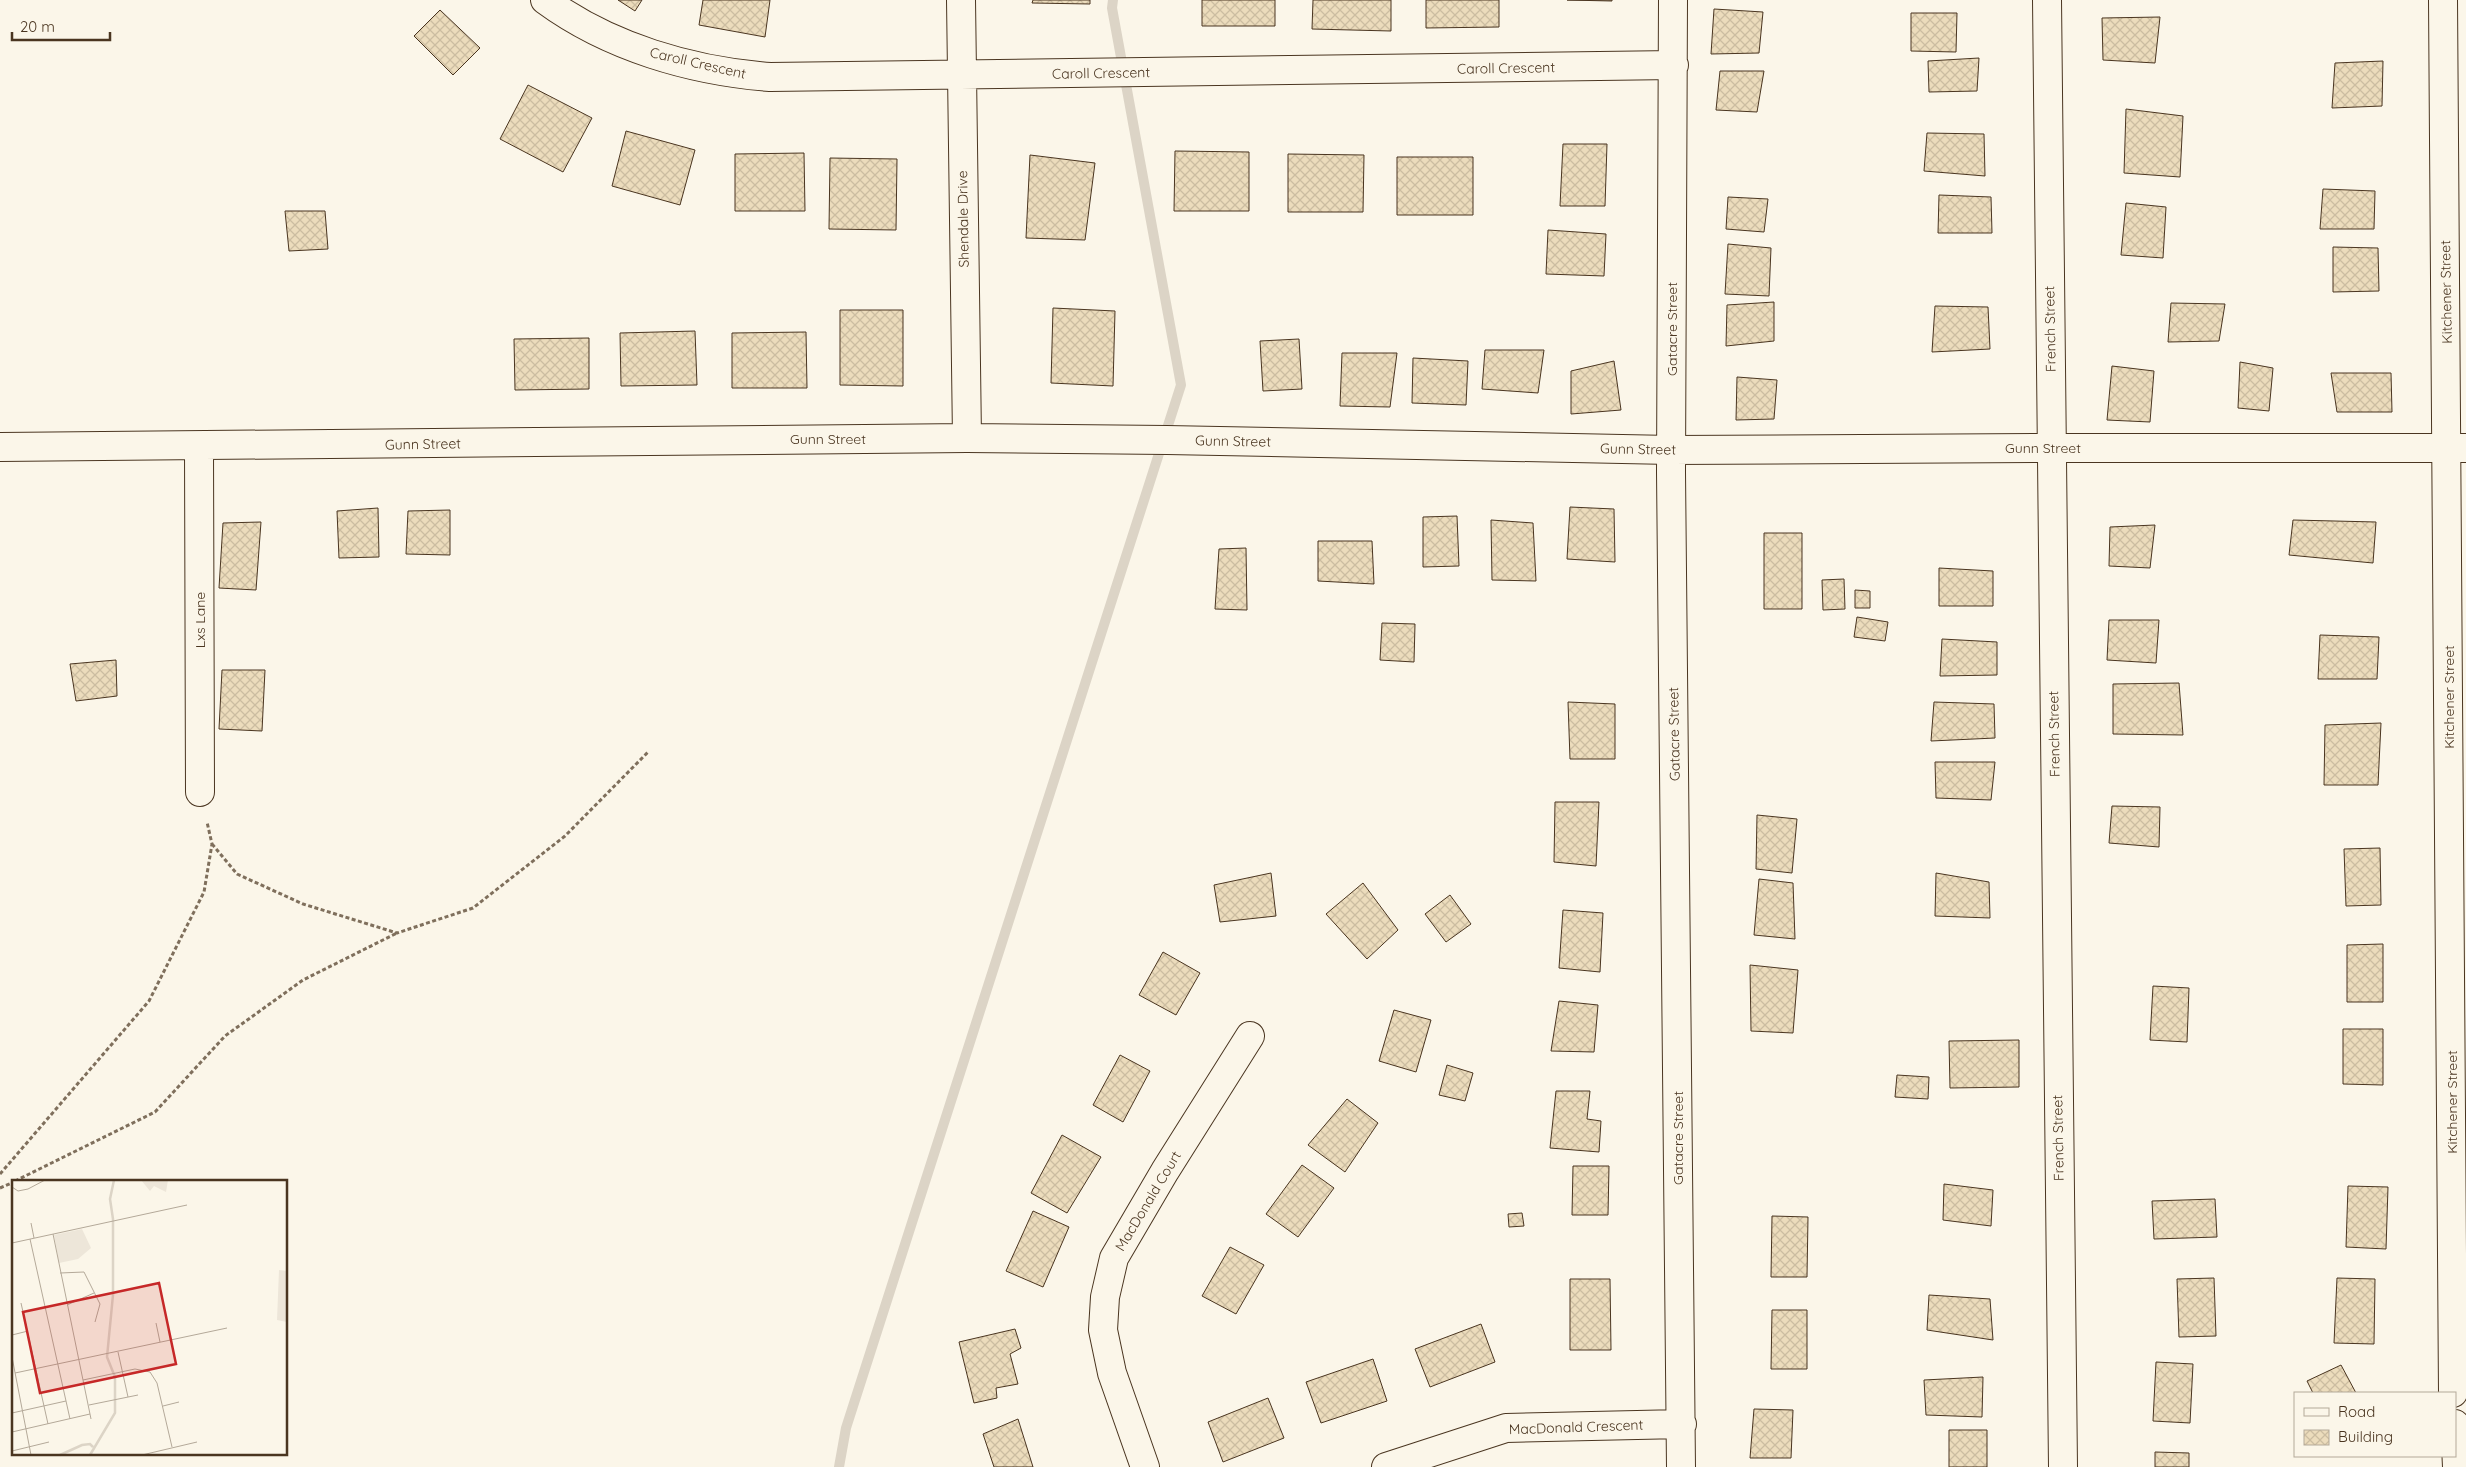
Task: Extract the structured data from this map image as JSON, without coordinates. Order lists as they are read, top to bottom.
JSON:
{
  "streets": {
    "street": [
      "Caroll Crescent",
      "Shendale Drive",
      "Kitchener Street",
      "Gatacre Street",
      "French Street",
      "Gunn Street",
      "Lxs Lane",
      "MacDonald Court",
      "MacDonald Crescent"
    ]
  },
  "crossings": [
    ["Caroll Crescent", "Shendale Drive"],
    ["Caroll Crescent", "Gatacre Street"],
    ["Shendale Drive", "Gunn Street"],
    ["Kitchener Street", "Gunn Street"],
    ["Gatacre Street", "Gunn Street"],
    ["Gatacre Street", "MacDonald Crescent"],
    ["French Street", "Gunn Street"],
    ["Gunn Street", "Lxs Lane"]
  ],
  "legend": ["Road", "Building"],
  "scale_bar": "20 m"
}
